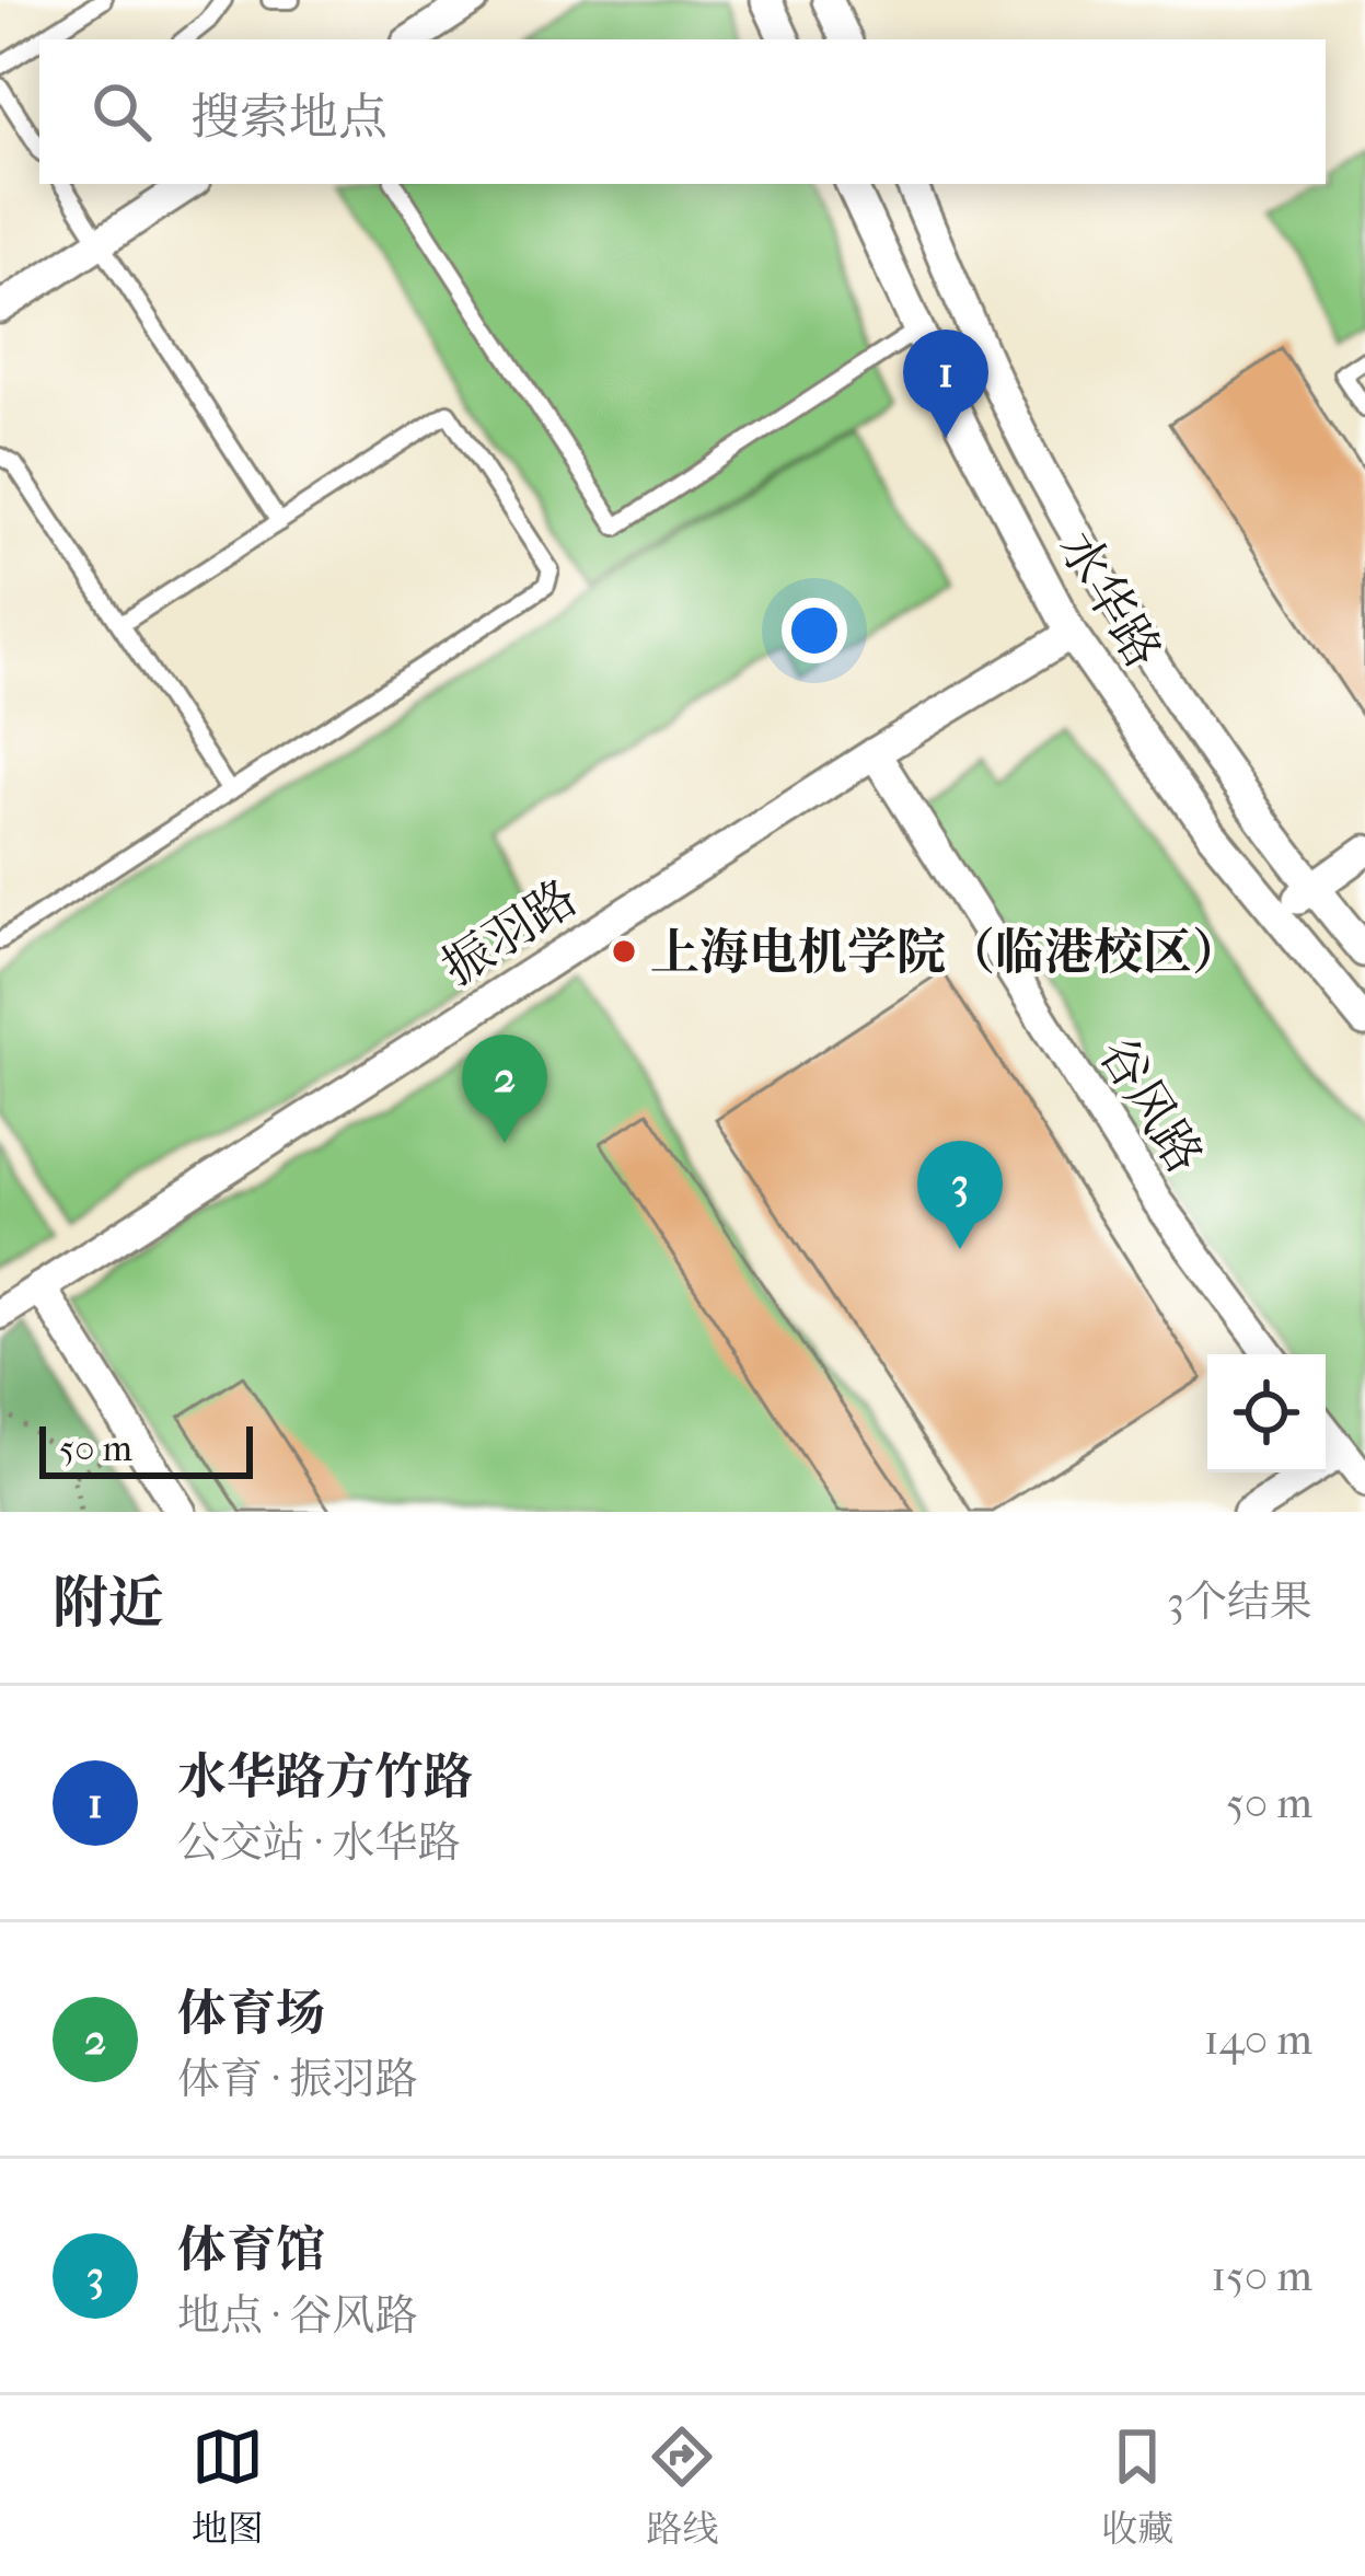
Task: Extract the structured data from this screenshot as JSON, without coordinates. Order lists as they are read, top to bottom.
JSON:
{
  "streets": {
    "street": ["水华路", "振羽路", "谷风路"]
  },
  "crossings": [
    ["水华路", "振羽路"],
    ["振羽路", "谷风路"]
  ],
  "places": ["上海电机学院（临港校区）"],
  "scale_bar": "50 m",
  "page": {
    "search": "搜索地点",
    "pins": ["1", "2", "3"],
    "scale": "50 m",
    "heading": ["附近", "3个结果"],
    "list": [
      {
        "mark": "1",
        "name": "水华路方竹路",
        "note": "公交站 · 水华路",
        "value": "50 m"
      },
      {
        "mark": "2",
        "name": "体育场",
        "note": "体育 · 振羽路",
        "value": "140 m"
      },
      {
        "mark": "3",
        "name": "体育馆",
        "note": "地点 · 谷风路",
        "value": "150 m"
      }
    ],
    "nav": ["地图", "路线", "收藏"]
  }
}
